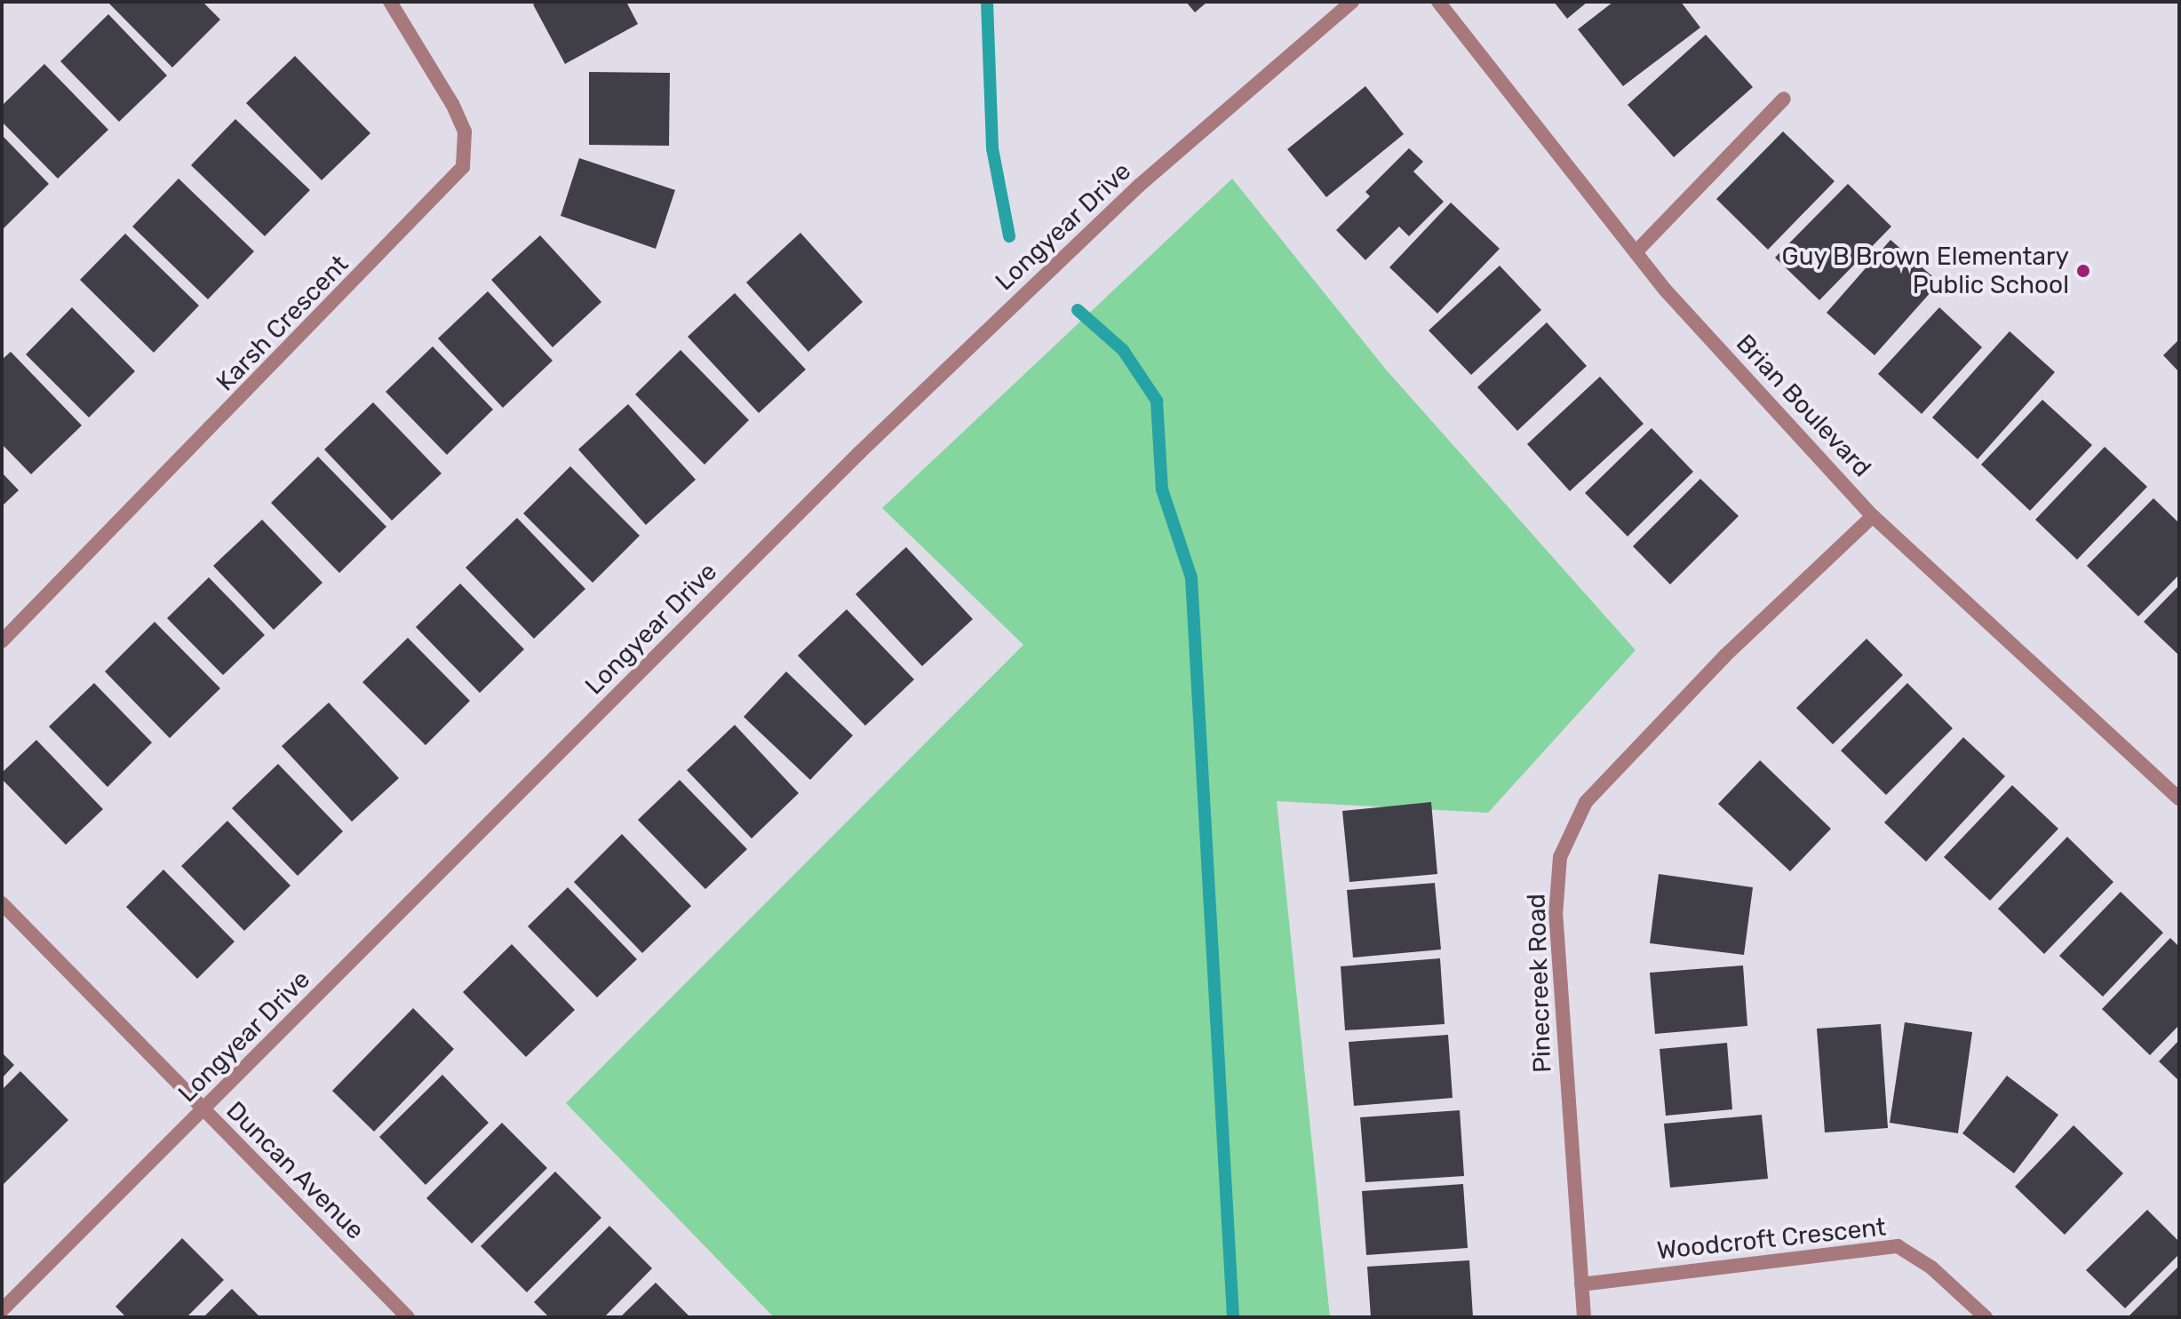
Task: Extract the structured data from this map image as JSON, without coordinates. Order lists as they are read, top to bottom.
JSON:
{
  "streets": {
    "street": [
      "Longyear Drive",
      "Karsh Crescent",
      "Brian Boulevard",
      "Pinecreek Road",
      "Duncan Avenue",
      "Woodcroft Crescent"
    ]
  },
  "crossings": [
    ["Longyear Drive", "Duncan Avenue"],
    ["Brian Boulevard", "Pinecreek Road"],
    ["Pinecreek Road", "Woodcroft Crescent"]
  ],
  "places": ["Guy B Brown Elementary Public School"]
}
